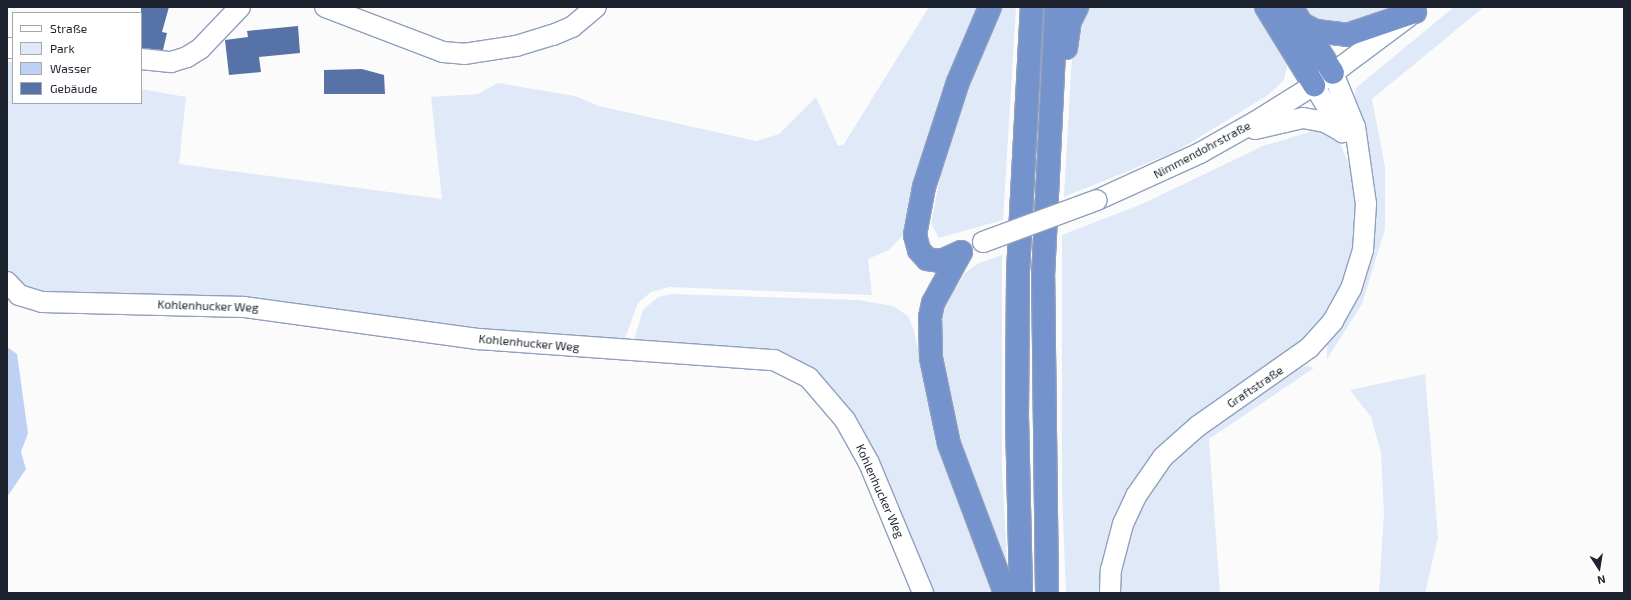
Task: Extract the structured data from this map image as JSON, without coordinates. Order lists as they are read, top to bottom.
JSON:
{
  "streets": {
    "street": ["Nimmendohrstraße", "Kohlenhucker Weg", "Graftstraße"]
  },
  "crossings": [
    ["Nimmendohrstraße", "Graftstraße"]
  ],
  "legend": [
    "Straße",
    "Park",
    "Wasser",
    "Gebäude"
  ],
  "north": "bottom"
}
